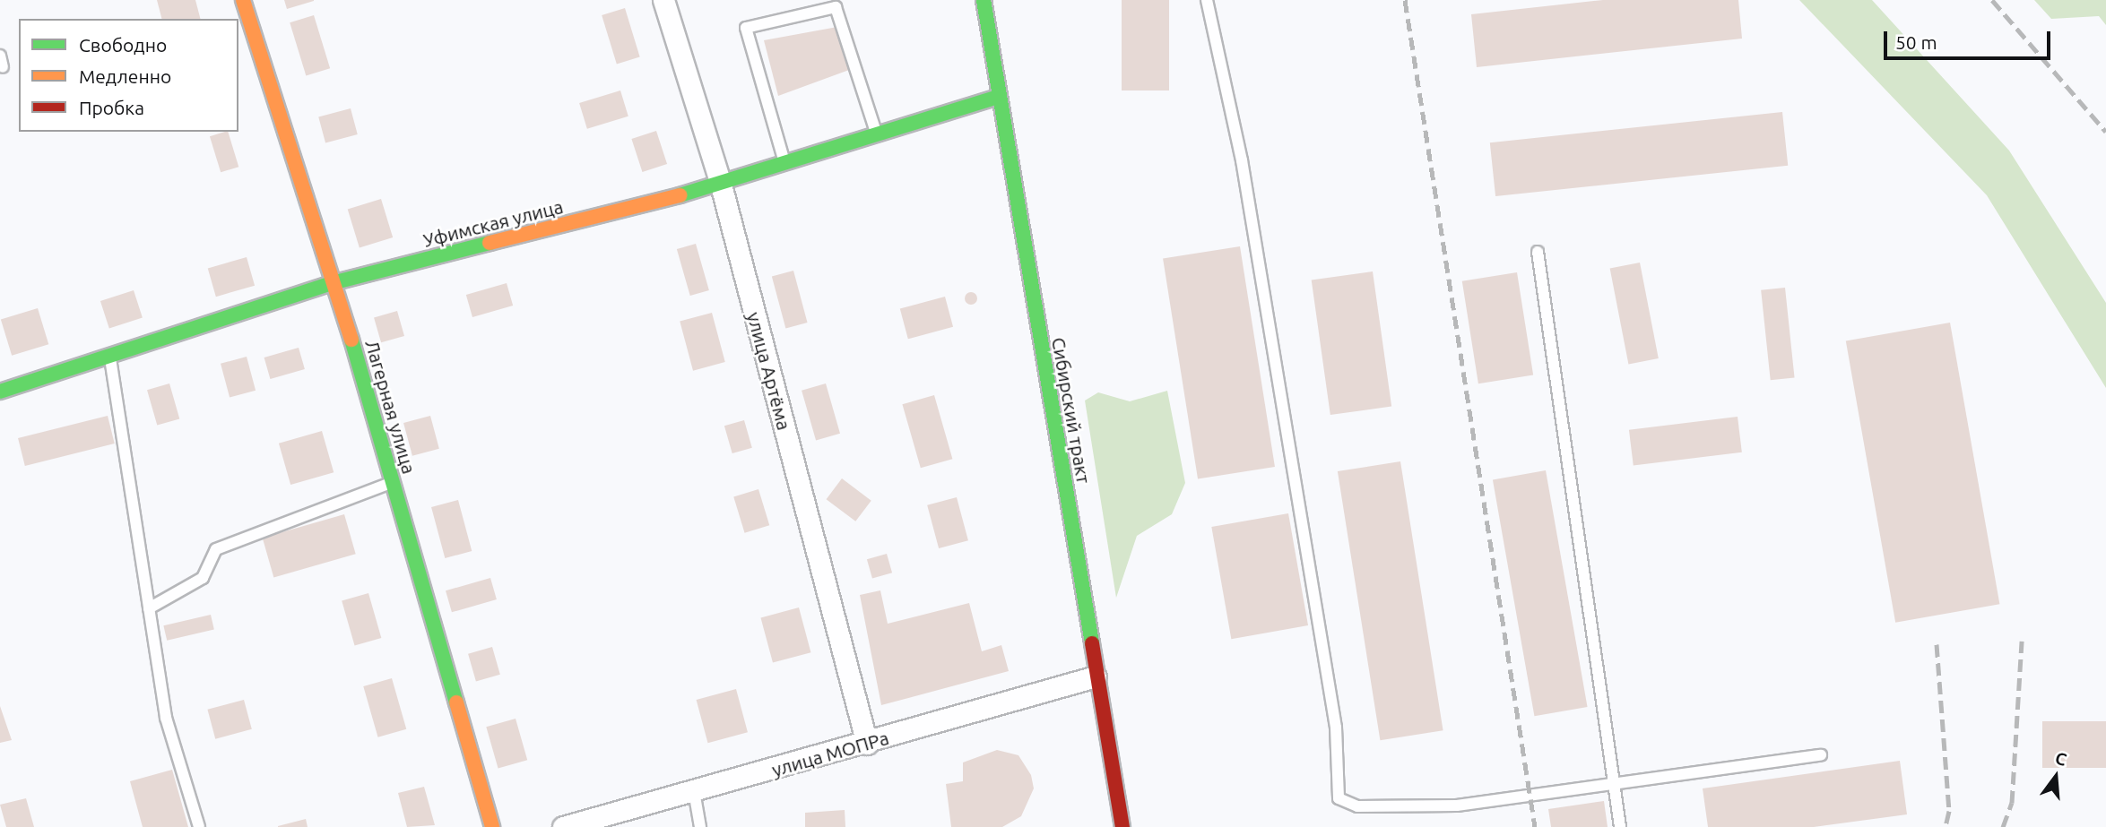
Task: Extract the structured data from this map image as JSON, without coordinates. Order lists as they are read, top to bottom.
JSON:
{
  "streets": {
    "street": [
      "Уфимская улица",
      "улица Артёма",
      "Лагерная улица",
      "Сибирский тракт",
      "улица МОПРа"
    ]
  },
  "crossings": [
    ["Уфимская улица", "улица Артёма"],
    ["Уфимская улица", "Лагерная улица"],
    ["Уфимская улица", "Сибирский тракт"],
    ["улица Артёма", "улица МОПРа"],
    ["Сибирский тракт", "улица МОПРа"]
  ],
  "legend": ["Свободно", "Медленно", "Пробка"],
  "scale_bar": "50 m",
  "north": "top"
}
